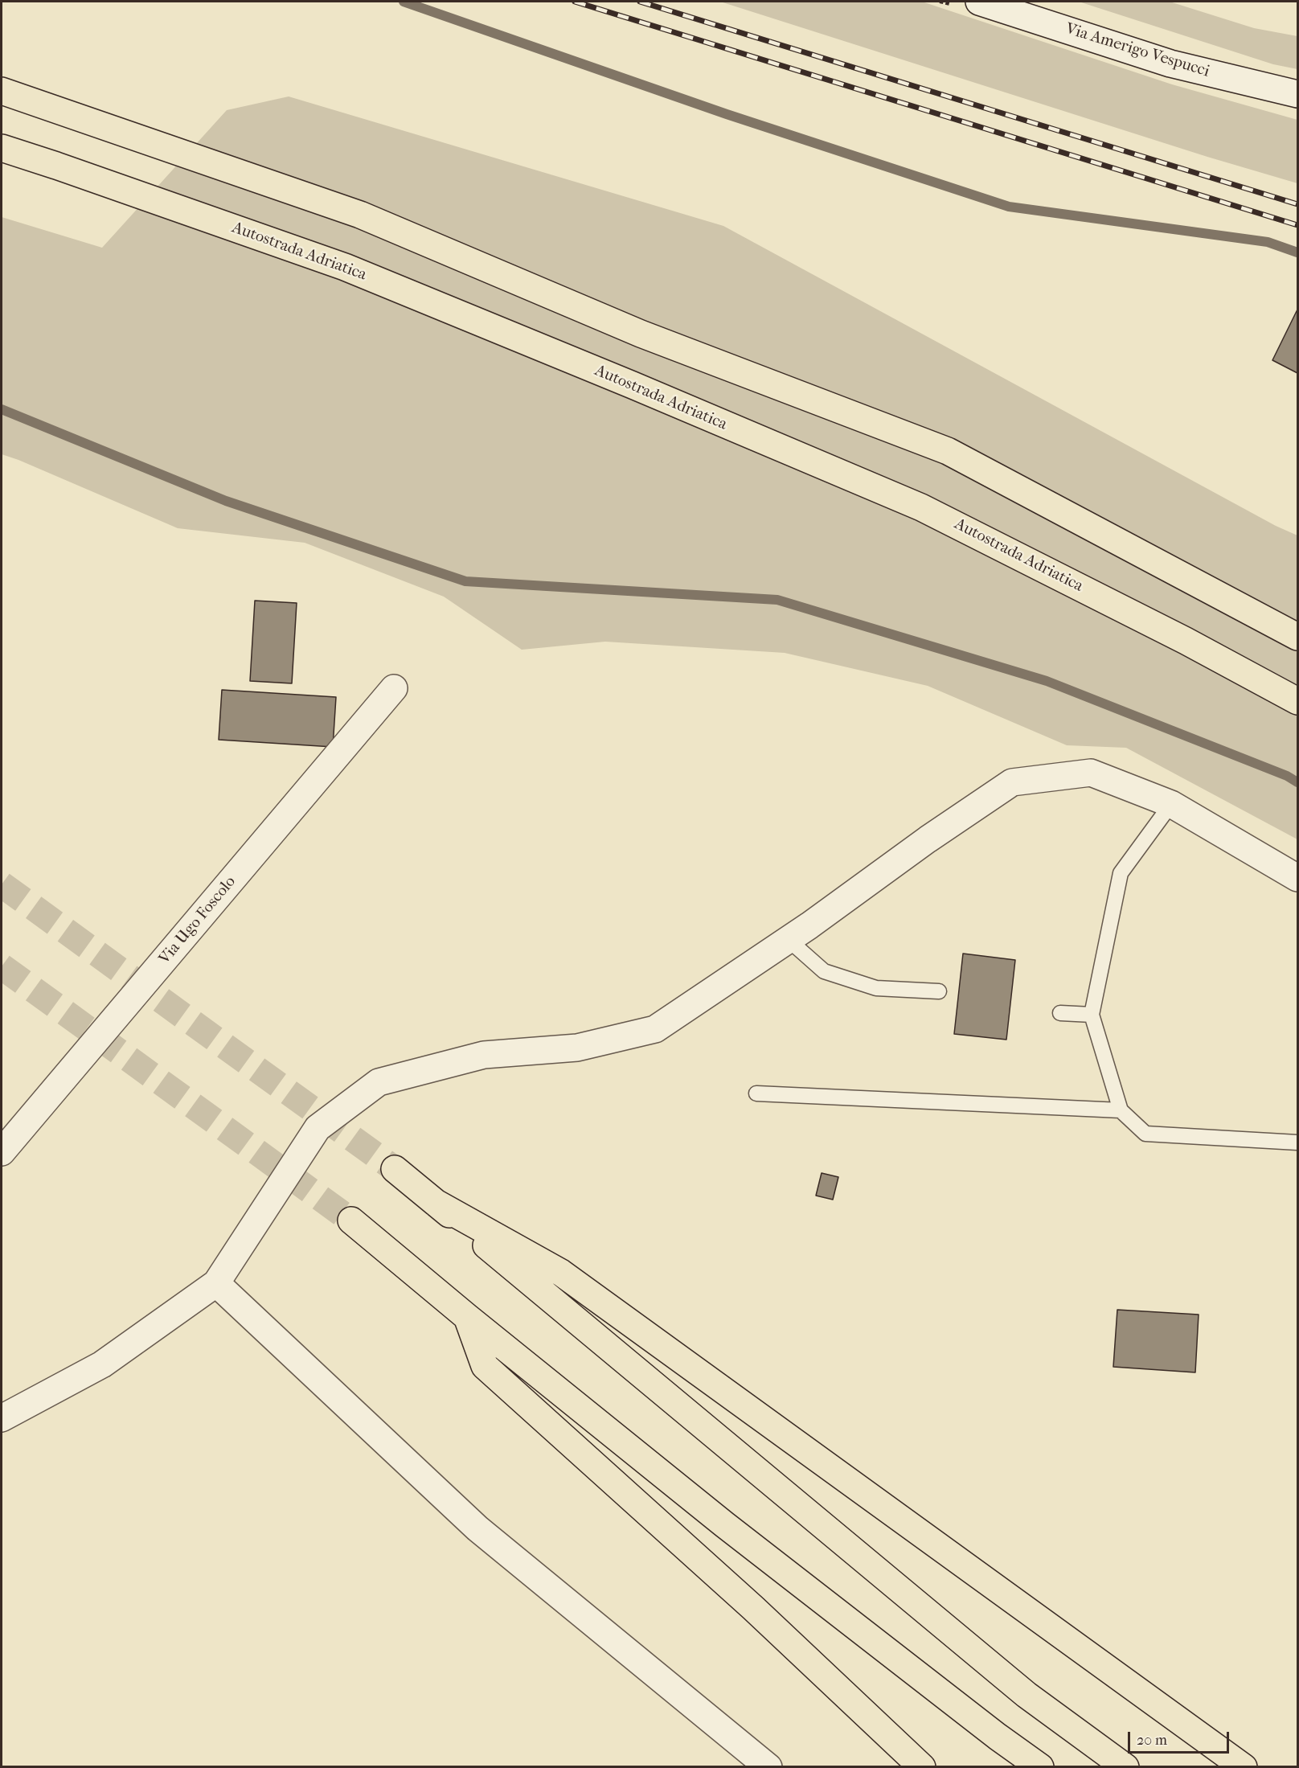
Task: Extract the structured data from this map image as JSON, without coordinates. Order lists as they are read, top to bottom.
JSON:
{
  "streets": {
    "highway": ["Autostrada Adriatica"],
    "street": ["Via Amerigo Vespucci", "Via Ugo Foscolo"]
  },
  "scale_bar": "20 m"
}
